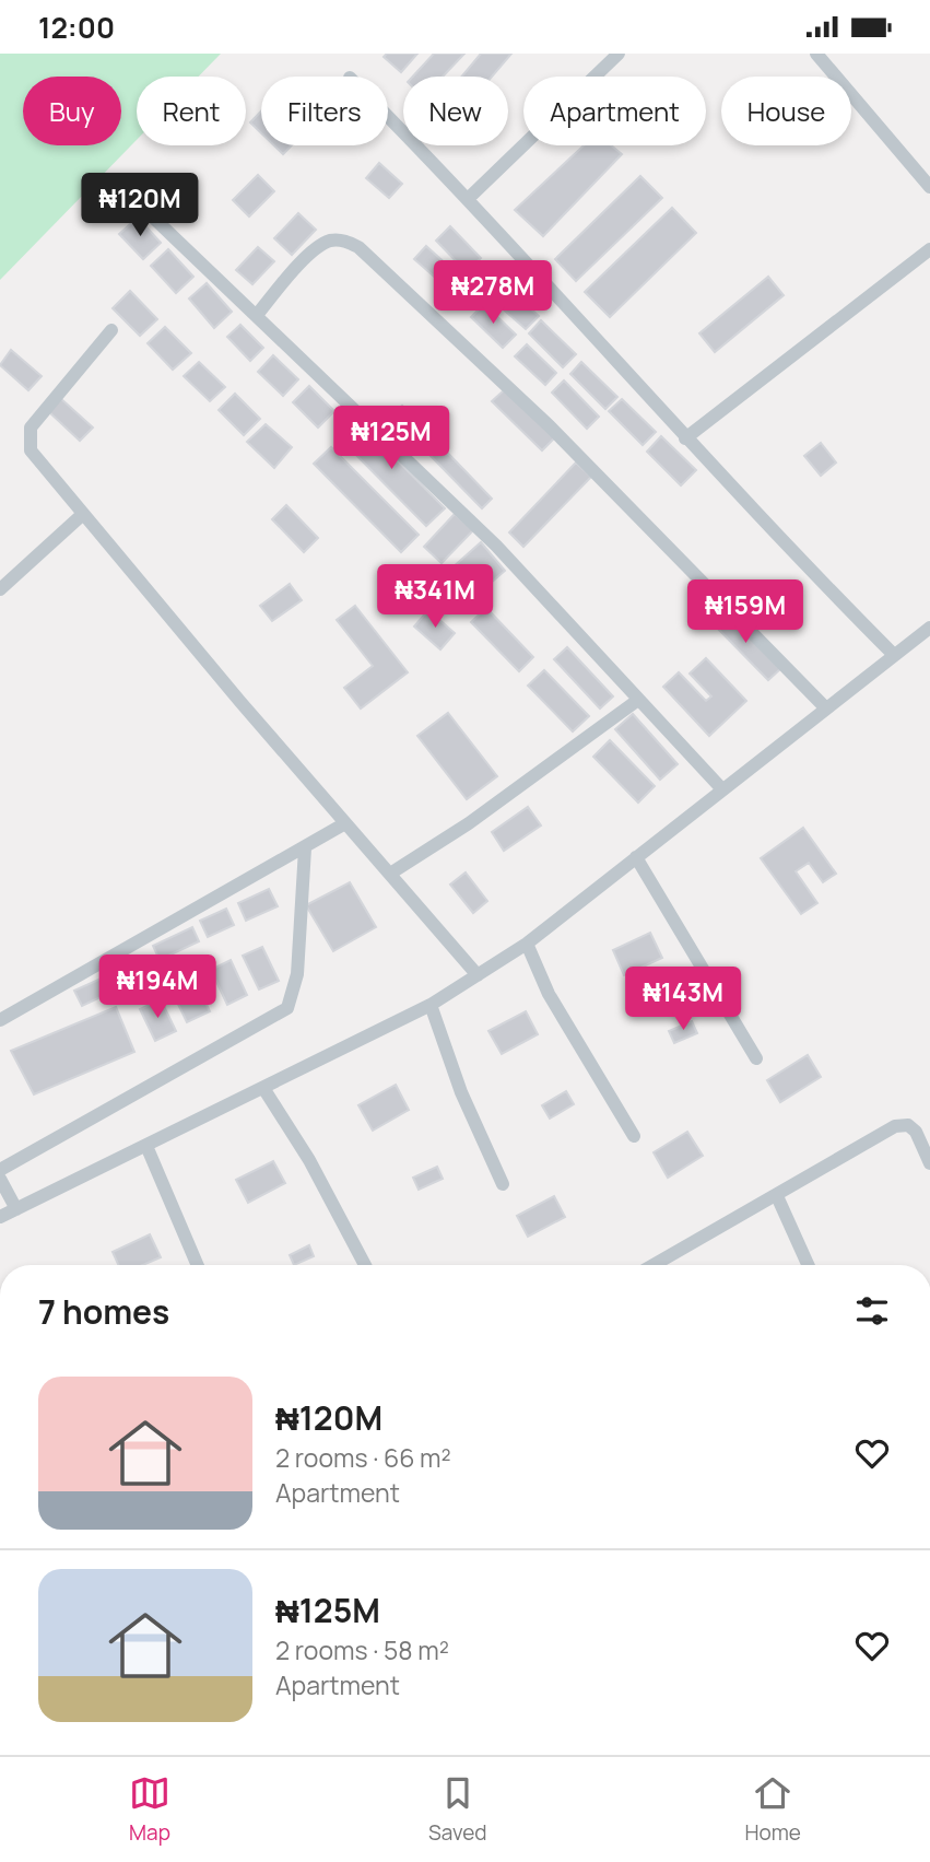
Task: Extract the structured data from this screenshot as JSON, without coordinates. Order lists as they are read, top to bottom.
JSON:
{
  "page": {
    "status": "12:00",
    "chip": [
      "Buy",
      "Rent",
      "Filters",
      "New",
      "Apartment",
      "House"
    ],
    "price": [
      "₦120M",
      "₦278M",
      "₦125M",
      "₦341M",
      "₦159M",
      "₦194M",
      "₦143M"
    ],
    "heading": "7 homes",
    "list": [
      {
        "name": "₦120M",
        "note": "2 rooms · 66 m² · Apartment"
      },
      {
        "name": "₦125M",
        "note": "2 rooms · 58 m² · Apartment"
      }
    ],
    "tabs": ["Map", "Saved", "Home"]
  }
}
